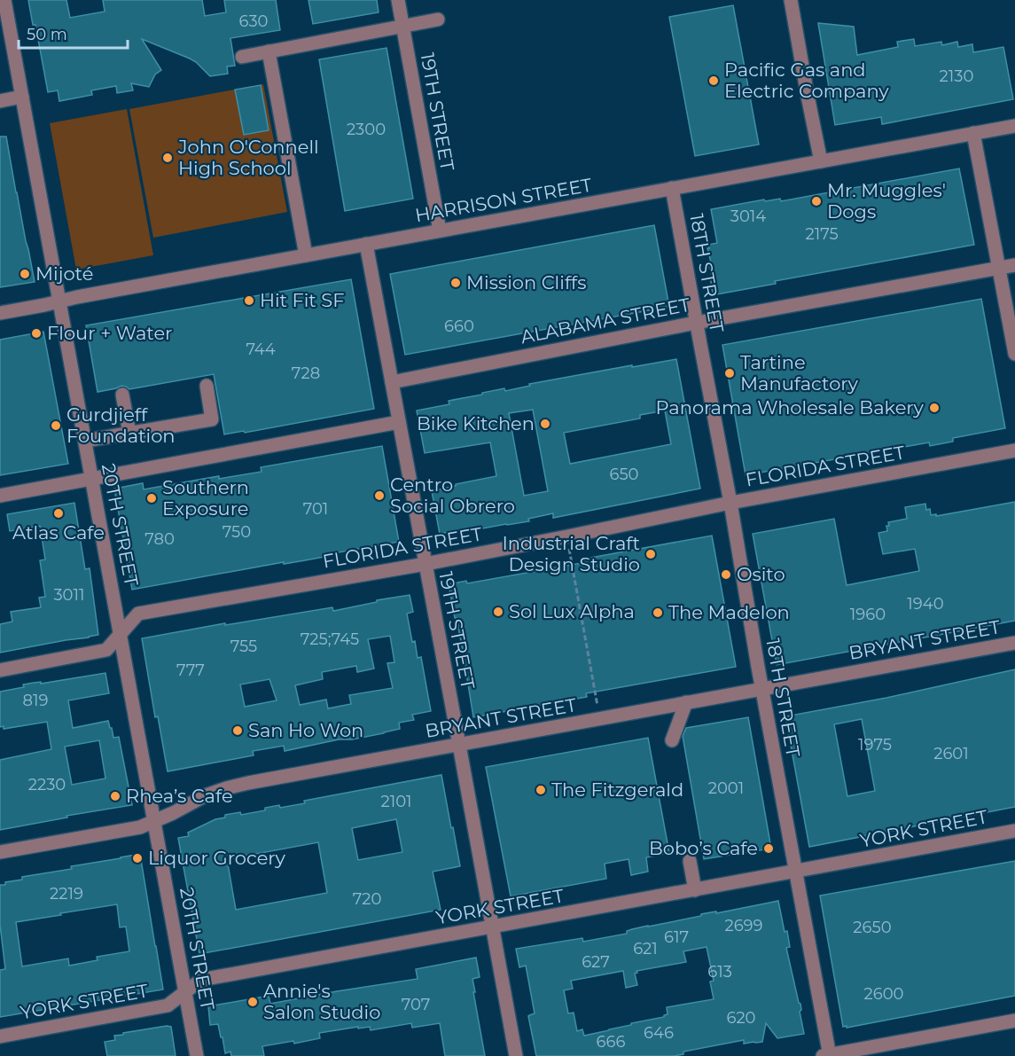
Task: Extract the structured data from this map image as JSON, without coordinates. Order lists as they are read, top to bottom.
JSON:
{
  "streets": {
    "street": [
      "19TH STREET",
      "HARRISON STREET",
      "18TH STREET",
      "ALABAMA STREET",
      "FLORIDA STREET",
      "20TH STREET",
      "BRYANT STREET",
      "YORK STREET"
    ]
  },
  "crossings": [
    ["19TH STREET", "HARRISON STREET"],
    ["19TH STREET", "ALABAMA STREET"],
    ["19TH STREET", "FLORIDA STREET"],
    ["19TH STREET", "BRYANT STREET"],
    ["19TH STREET", "YORK STREET"],
    ["HARRISON STREET", "18TH STREET"],
    ["HARRISON STREET", "20TH STREET"],
    ["18TH STREET", "ALABAMA STREET"],
    ["18TH STREET", "FLORIDA STREET"],
    ["18TH STREET", "BRYANT STREET"],
    ["18TH STREET", "YORK STREET"],
    ["FLORIDA STREET", "20TH STREET"],
    ["20TH STREET", "BRYANT STREET"],
    ["20TH STREET", "YORK STREET"]
  ],
  "places": [
    "Pacific Gas and Electric Company",
    "John O'Connell High School",
    "Mr. Muggles' Dogs",
    "Mijoté",
    "Mission Cliffs",
    "Hit Fit SF",
    "Flour + Water",
    "Tartine Manufactory",
    "Panorama Wholesale Bakery",
    "Bike Kitchen",
    "Gurdjieff Foundation",
    "Centro Social Obrero",
    "Southern Exposure",
    "Atlas Cafe",
    "Industrial Craft Design Studio",
    "Osito",
    "Sol Lux Alpha",
    "The Madelon",
    "San Ho Won",
    "The Fitzgerald",
    "Rhea’s Cafe",
    "Bobo’s Cafe",
    "Liquor Grocery",
    "Annie's Salon Studio"
  ],
  "house_numbers": [
    "630",
    "2130",
    "2300",
    "3014",
    "2175",
    "660",
    "744",
    "728",
    "650",
    "701",
    "750",
    "780",
    "3011",
    "1940",
    "1960",
    "725;745",
    "755",
    "777",
    "819",
    "1975",
    "2601",
    "2230",
    "2001",
    "2101",
    "2219",
    "720",
    "2699",
    "2650",
    "617",
    "621",
    "627",
    "613",
    "2600",
    "707",
    "620",
    "646",
    "666"
  ],
  "scale_bar": "50 m"
}
